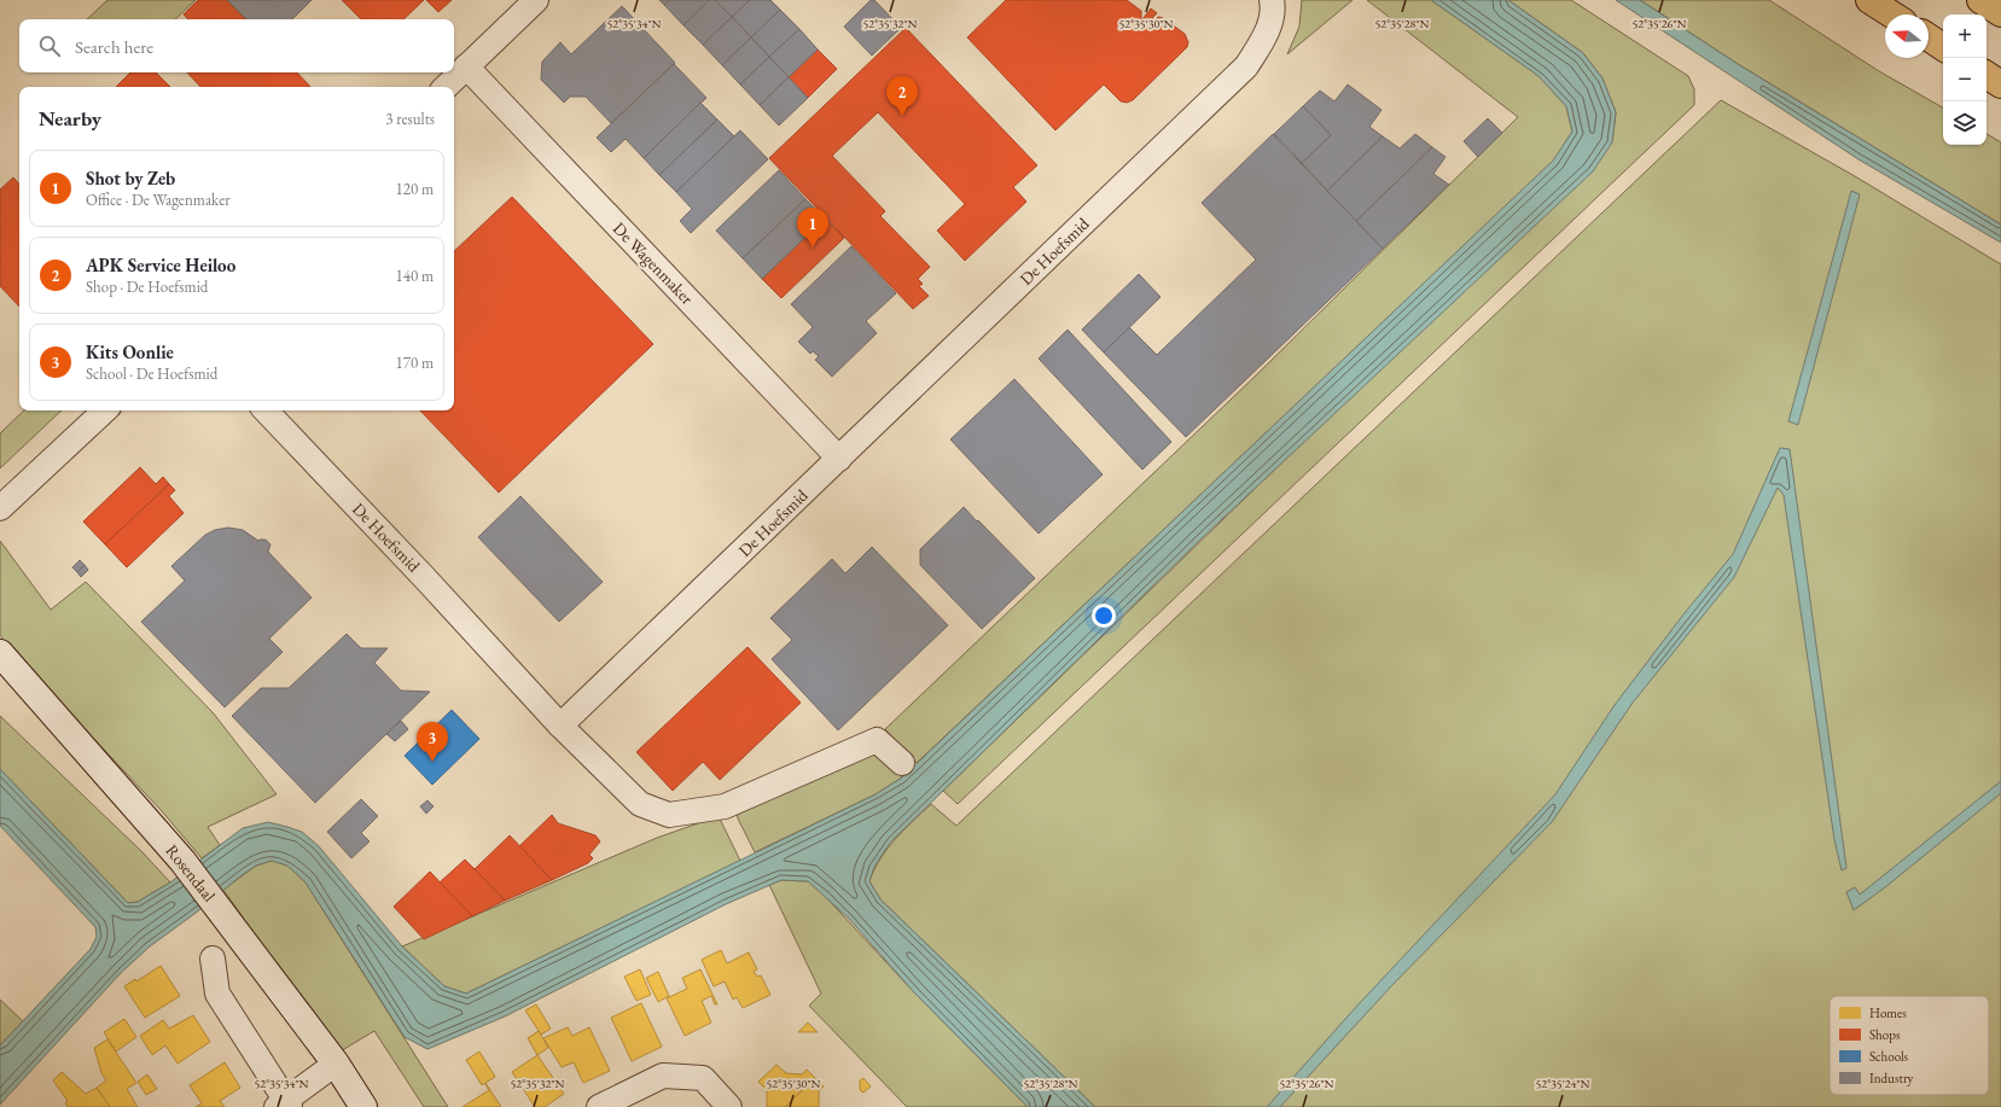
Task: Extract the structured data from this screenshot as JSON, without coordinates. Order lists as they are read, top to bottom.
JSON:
{
  "streets": {
    "street": ["De Hoefsmid", "De Wagenmaker", "Rosendaal"]
  },
  "crossings": [
    ["De Hoefsmid", "De Wagenmaker"]
  ],
  "legend": [
    "Homes",
    "Shops",
    "Schools",
    "Industry"
  ],
  "north": "left",
  "page": {
    "map_buttons": ["+", "−"],
    "search": "Search here",
    "pins": ["2", "1", "3"],
    "heading": ["Nearby", "3 results"],
    "list": [
      {
        "mark": "1",
        "name": "Shot by Zeb",
        "note": "Office · De Wagenmaker",
        "value": "120 m"
      },
      {
        "mark": "2",
        "name": "APK Service Heiloo",
        "note": "Shop · De Hoefsmid",
        "value": "140 m"
      },
      {
        "mark": "3",
        "name": "Kits Oonlie",
        "note": "School · De Hoefsmid",
        "value": "170 m"
      }
    ]
  },
  "coordinates": [
    "52°35'34\"N",
    "52°35'32\"N",
    "52°35'30\"N",
    "52°35'28\"N",
    "52°35'26\"N",
    "52°35'24\"N"
  ]
}
